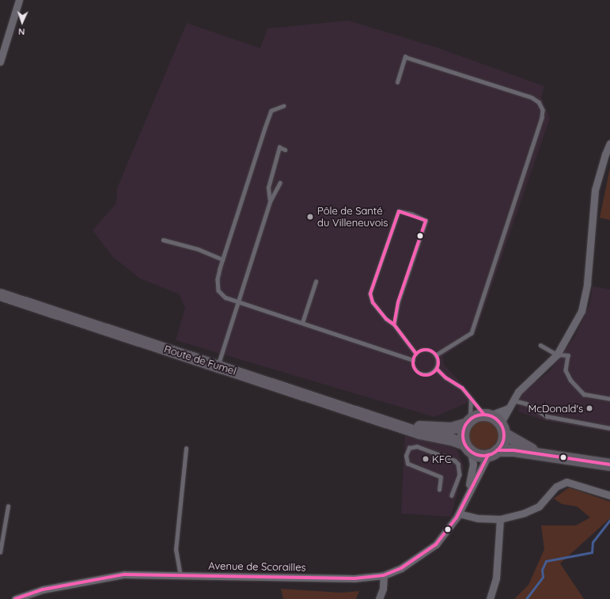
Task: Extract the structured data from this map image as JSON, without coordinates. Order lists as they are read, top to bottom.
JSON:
{
  "streets": {
    "main road": ["Route de Fumel"],
    "street": ["Avenue de Scorailles"]
  },
  "crossings": [
    ["Route de Fumel", "Avenue de Scorailles"]
  ],
  "places": ["Pôle de Santé du Villeneuvois", "McDonald's", "KFC"],
  "north": "bottom"
}
